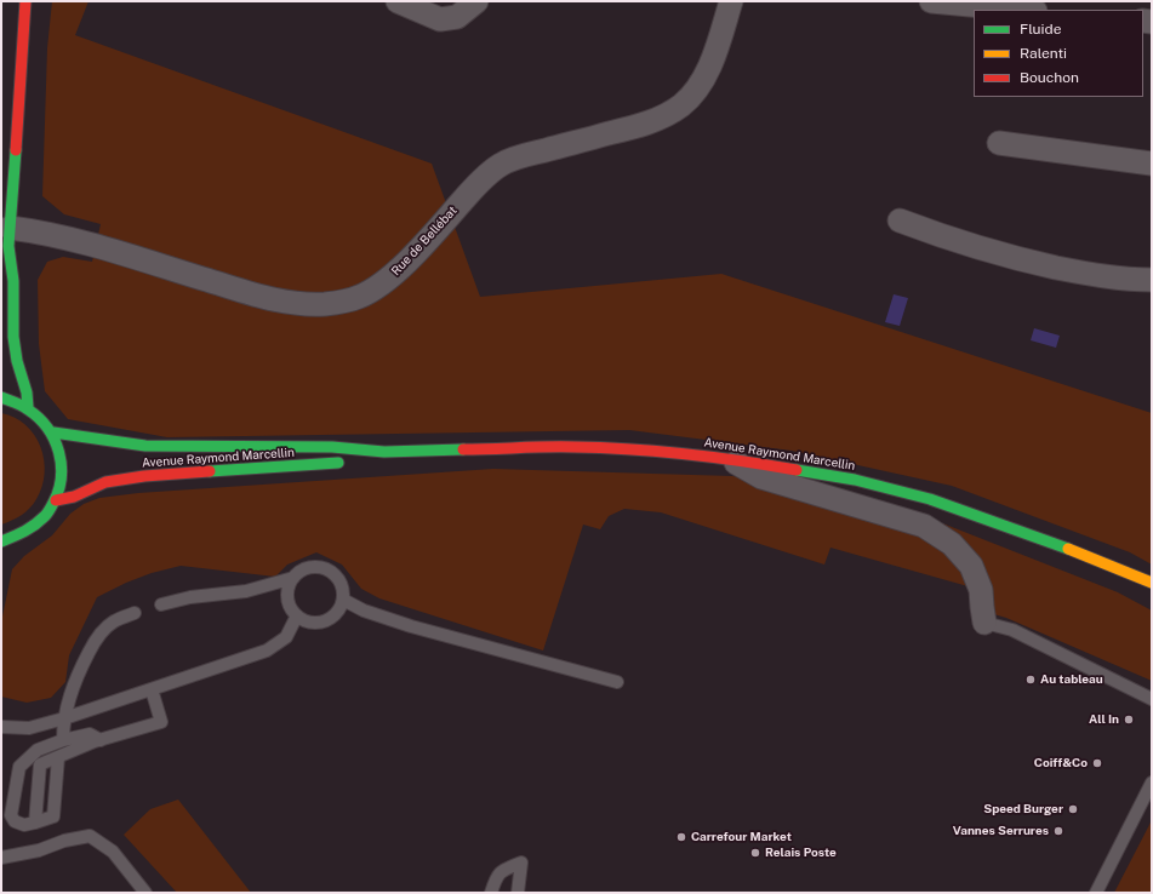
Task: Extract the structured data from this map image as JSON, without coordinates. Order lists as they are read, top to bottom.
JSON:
{
  "streets": {
    "main road": ["Avenue Raymond Marcellin"],
    "street": ["Rue de Bellébat"]
  },
  "places": [
    "Au tableau",
    "All In",
    "Coiff&Co",
    "Speed Burger",
    "Vannes Serrures",
    "Carrefour Market",
    "Relais Poste"
  ],
  "legend": ["Fluide", "Ralenti", "Bouchon"]
}
